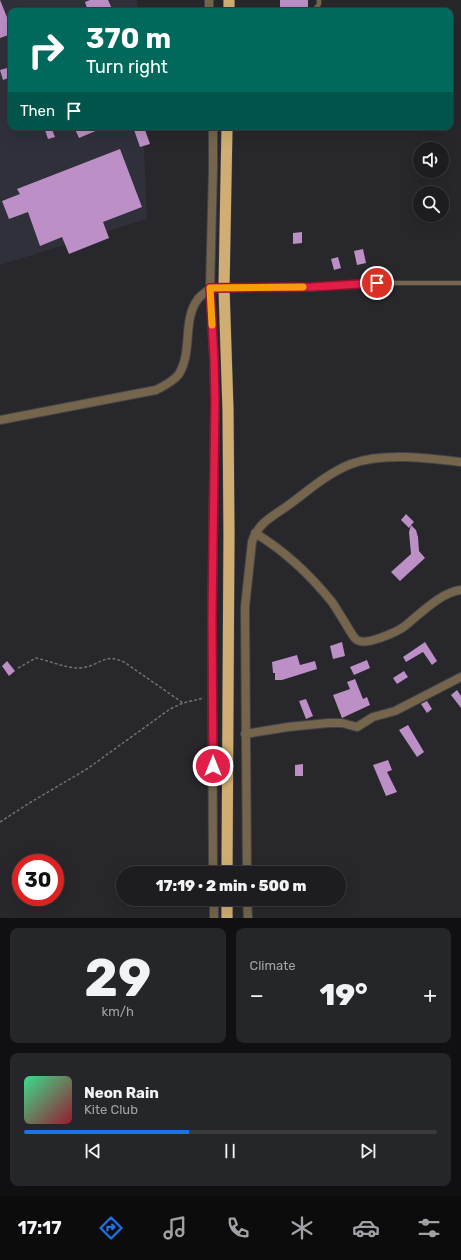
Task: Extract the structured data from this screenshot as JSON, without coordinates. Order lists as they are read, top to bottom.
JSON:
{
  "page": {
    "turn": ["370 m", "Turn right"],
    "then": "Then",
    "limit": "30",
    "trip": "17:19 · 2 min · 500 m",
    "tile": [
      ["29", "km/h"],
      "Climate"
    ],
    "heat": ["−", "19°", "+"],
    "song": ["Neon Rain", "Kite Club"],
    "tabs": "17:17"
  }
}
